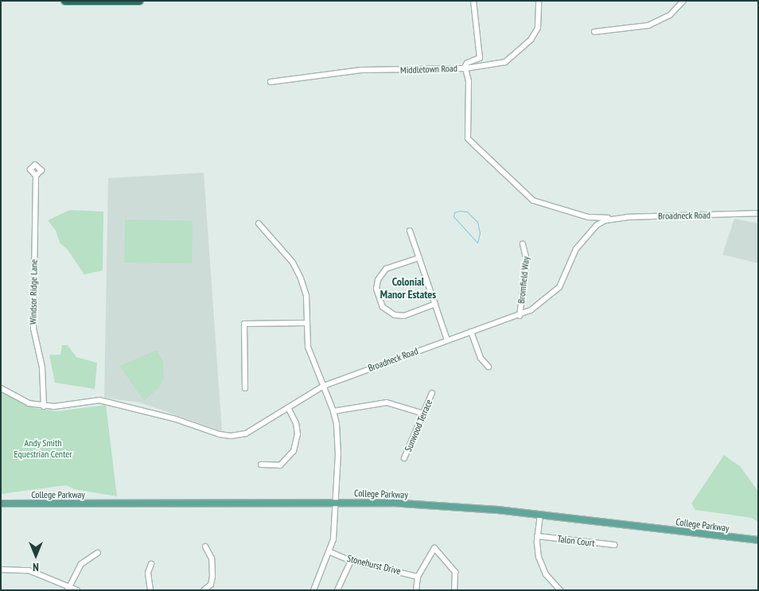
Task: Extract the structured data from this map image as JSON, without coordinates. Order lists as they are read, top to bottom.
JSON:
{
  "streets": {
    "main road": ["College Parkway"],
    "street": [
      "Middletown Road",
      "Broadneck Road",
      "Bromfield Way",
      "Windsor Ridge Lane",
      "Sunwood Terrace",
      "Talon Court",
      "Stonehurst Drive"
    ]
  },
  "crossings": [
    ["Middletown Road", "Broadneck Road"],
    ["Broadneck Road", "Bromfield Way"],
    ["Broadneck Road", "Windsor Ridge Lane"]
  ],
  "districts": ["Colonial Manor Estates"],
  "parks": ["Andy Smith Equestrian Center"],
  "north": "bottom"
}
